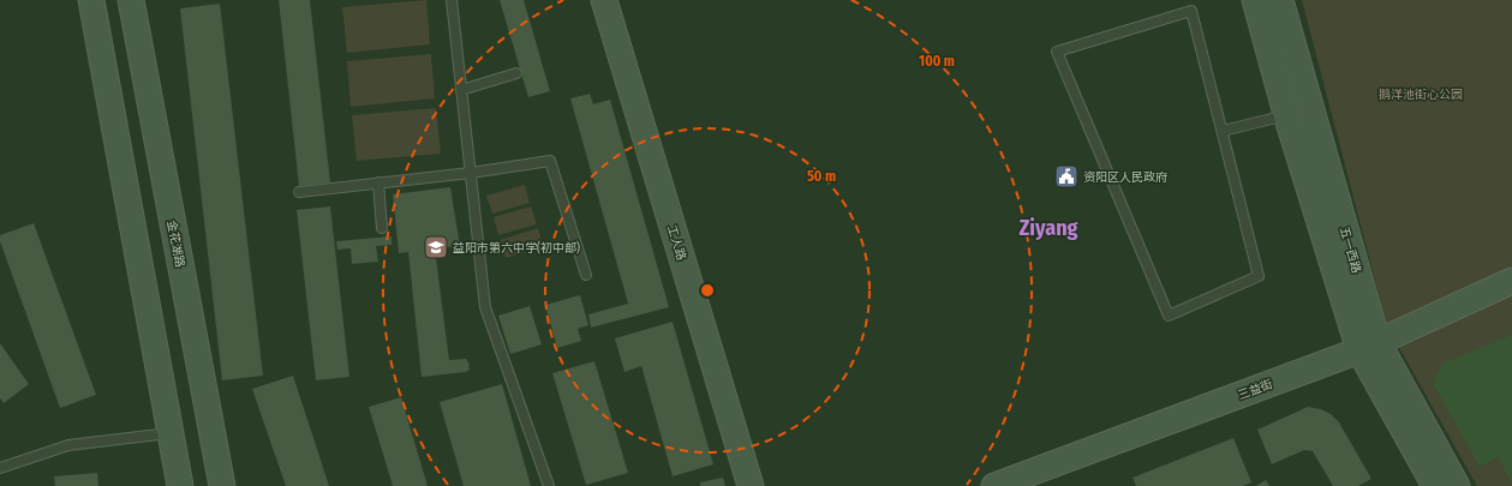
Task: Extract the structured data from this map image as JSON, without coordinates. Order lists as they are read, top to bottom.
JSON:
{
  "streets": {
    "main road": [
      "工人路",
      "金花湖路",
      "五一西路",
      "三益街"
    ]
  },
  "crossings": [
    ["五一西路", "三益街"]
  ],
  "districts": ["Ziyang"],
  "parks": ["鹅洋池街心公园"],
  "places": {
    "public building": ["资阳区人民政府"],
    "school or university": ["益阳市第六中学(初中部)"]
  },
  "rings": ["100 m", "50 m"]
}
